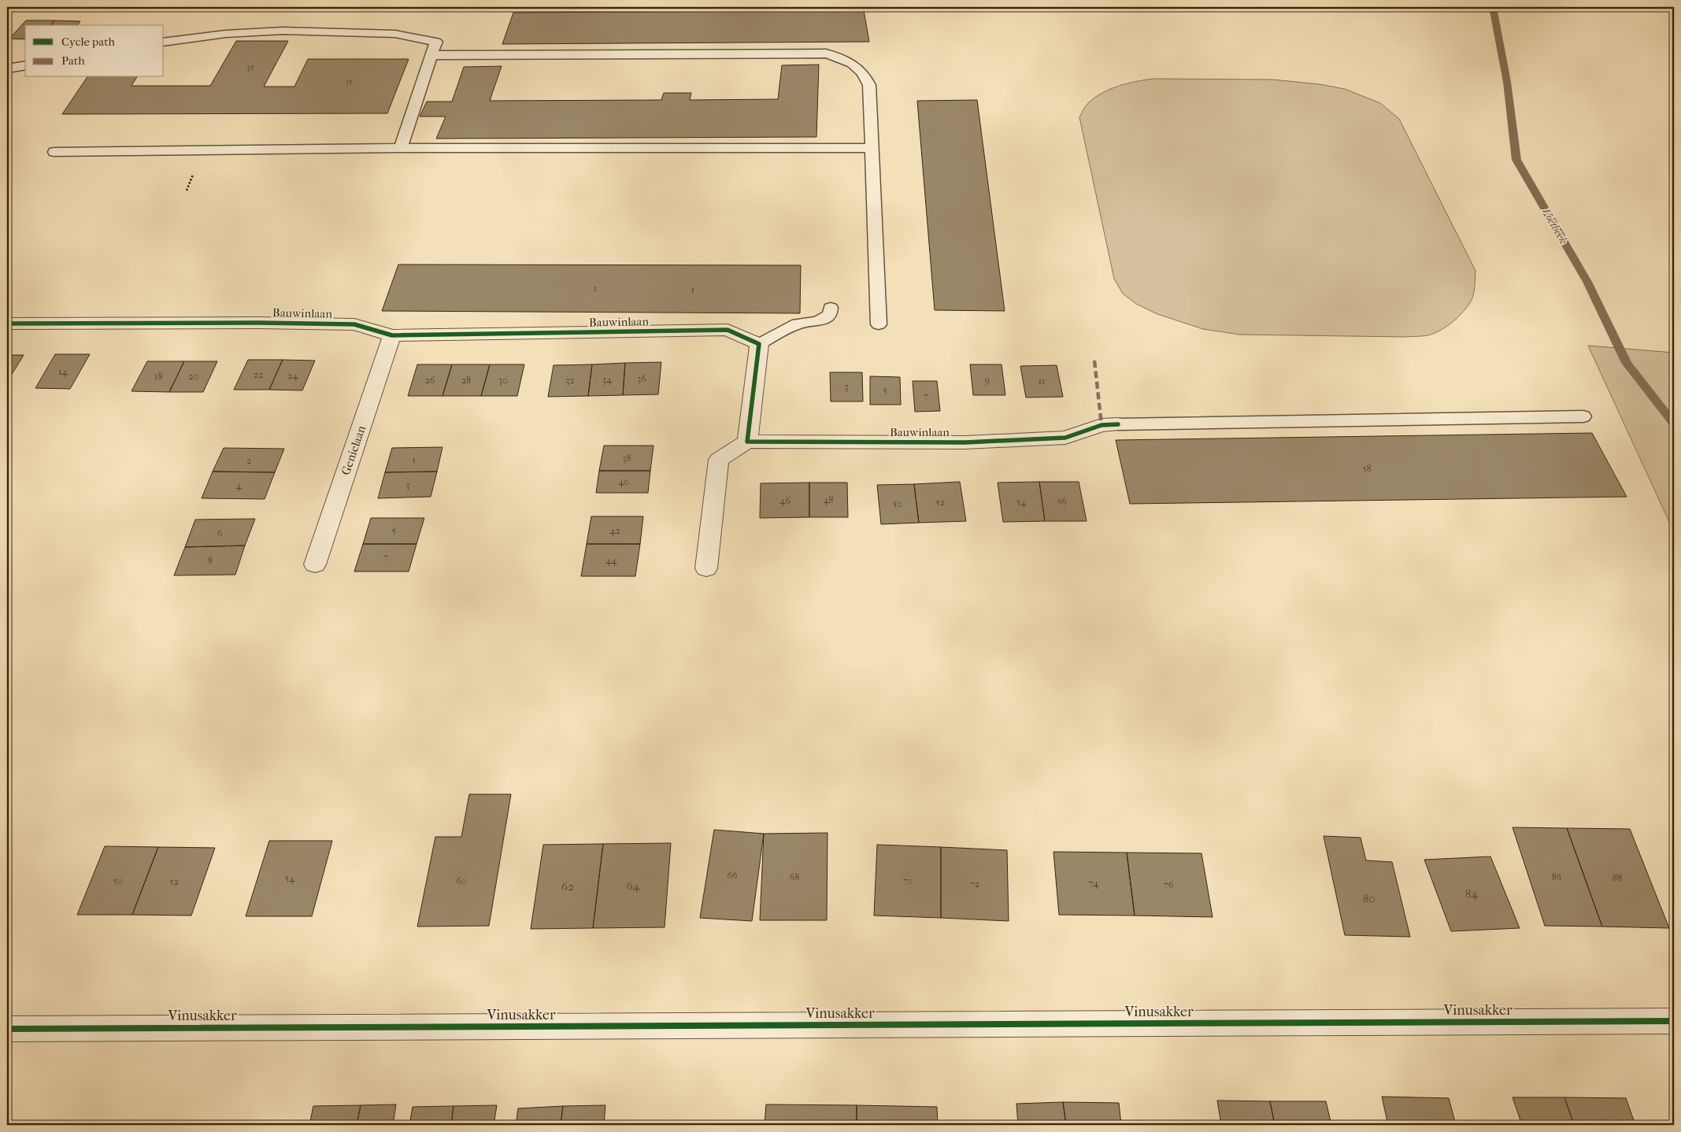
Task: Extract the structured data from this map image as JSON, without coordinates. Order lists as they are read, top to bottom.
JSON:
{
  "streets": {
    "street": ["Bauwinlaan", "Genielaan", "Vinusakker"]
  },
  "crossings": [
    ["Bauwinlaan", "Genielaan"]
  ],
  "water": ["Voetbeek"],
  "house_numbers": [
    "35",
    "35",
    "1",
    "1",
    "14",
    "22",
    "24",
    "18",
    "20",
    "36",
    "34",
    "26",
    "28",
    "30",
    "32",
    "9",
    "11",
    "3",
    "5",
    "7",
    "38",
    "1",
    "2",
    "58",
    "40",
    "3",
    "4",
    "48",
    "46",
    "56",
    "52",
    "54",
    "50",
    "5",
    "42",
    "6",
    "7",
    "8",
    "44",
    "66",
    "68",
    "86",
    "88",
    "54",
    "50",
    "60",
    "70",
    "52",
    "74",
    "72",
    "76",
    "64",
    "62",
    "84",
    "80"
  ],
  "legend": ["Cycle path", "Path"]
}
